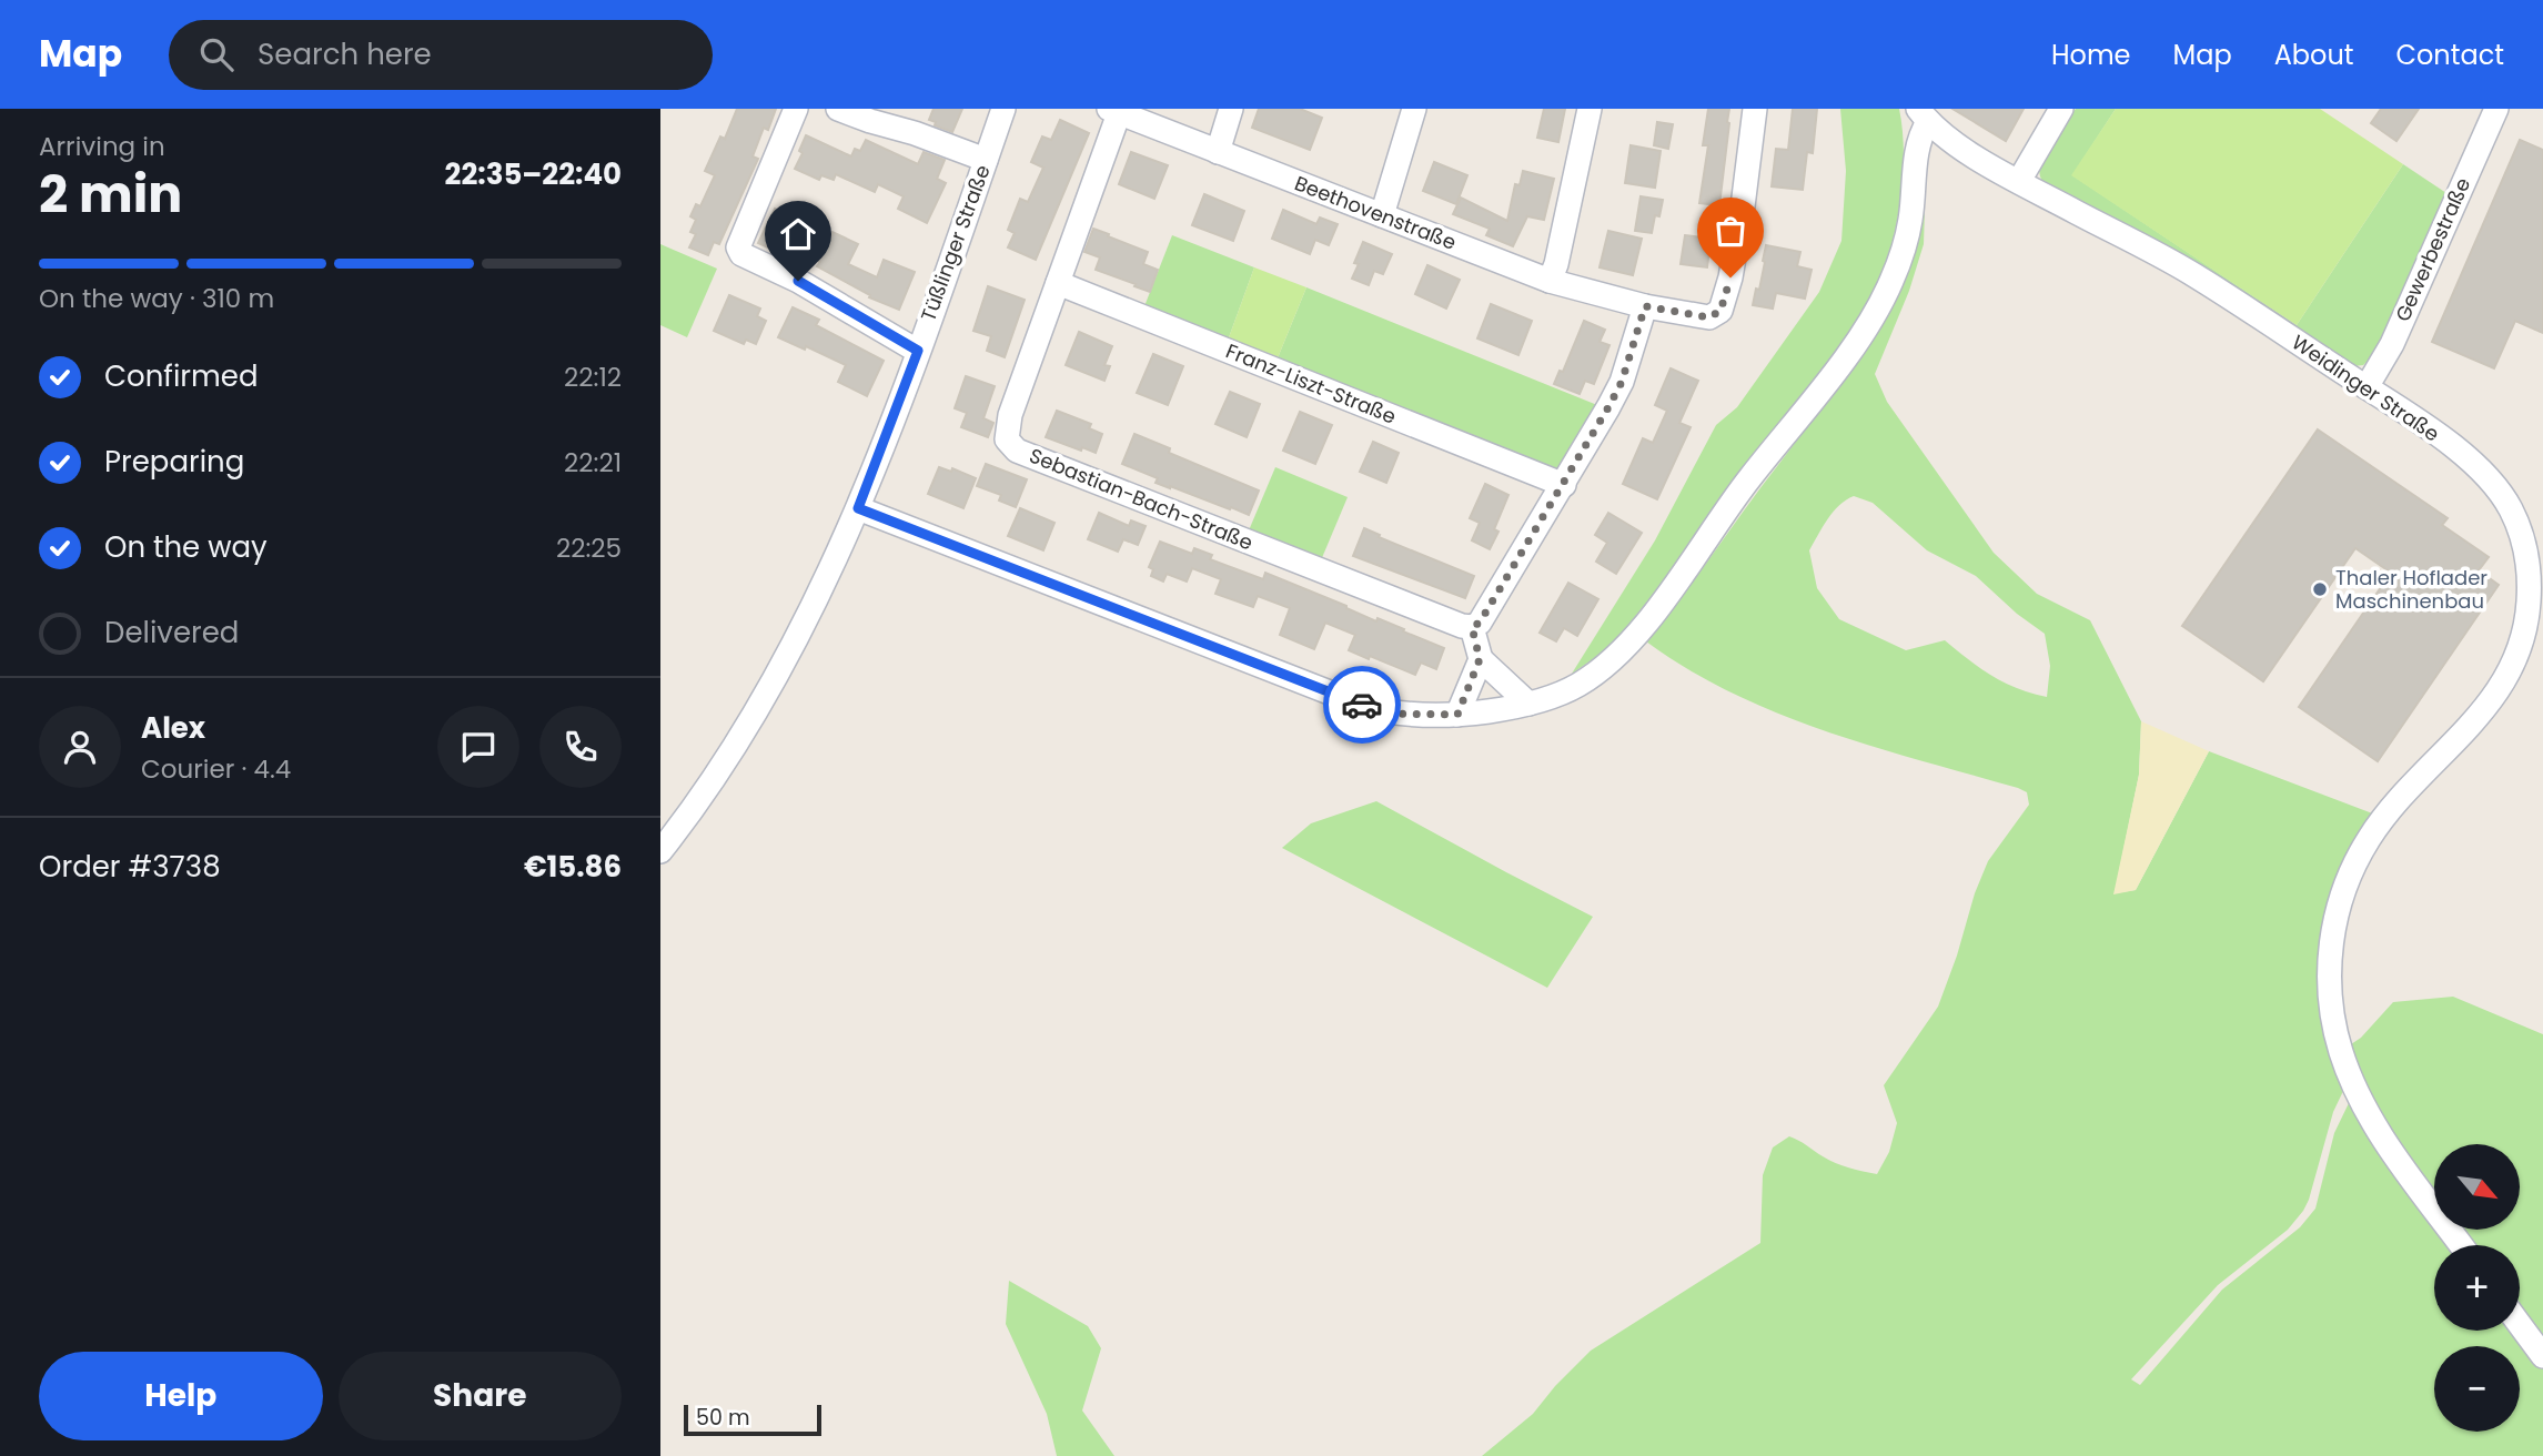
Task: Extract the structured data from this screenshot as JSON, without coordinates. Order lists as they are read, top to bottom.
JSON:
{
  "streets": {
    "street": [
      "Beethovenstraße",
      "Tüßlinger Straße",
      "Gewerbestraße",
      "Franz-Liszt-Straße",
      "Weidinger Straße",
      "Sebastian-Bach-Straße"
    ]
  },
  "crossings": [
    ["Beethovenstraße", "Sebastian-Bach-Straße"],
    ["Gewerbestraße", "Weidinger Straße"],
    ["Franz-Liszt-Straße", "Sebastian-Bach-Straße"]
  ],
  "places": ["Thaler Hoflader Maschinenbau"],
  "scale_bar": "50 m",
  "north": "bottom right",
  "page": {
    "header": "Map",
    "search": "Search here",
    "nav": [
      "Home",
      "Map",
      "About",
      "Contact"
    ],
    "heading": ["2 min", "Arriving in", "22:35–22:40"],
    "panel": [
      "Alex",
      "Courier · 4.4",
      "Order #3738",
      "€15.86"
    ],
    "bar": "On the way · 310 m",
    "list": [
      ["Confirmed", "22:12"],
      ["Preparing", "22:21"],
      ["On the way", "22:25"],
      "Delivered"
    ],
    "map_buttons": ["+", "−"],
    "buttons": ["Help", "Share"],
    "scale": "50 m"
  }
}
